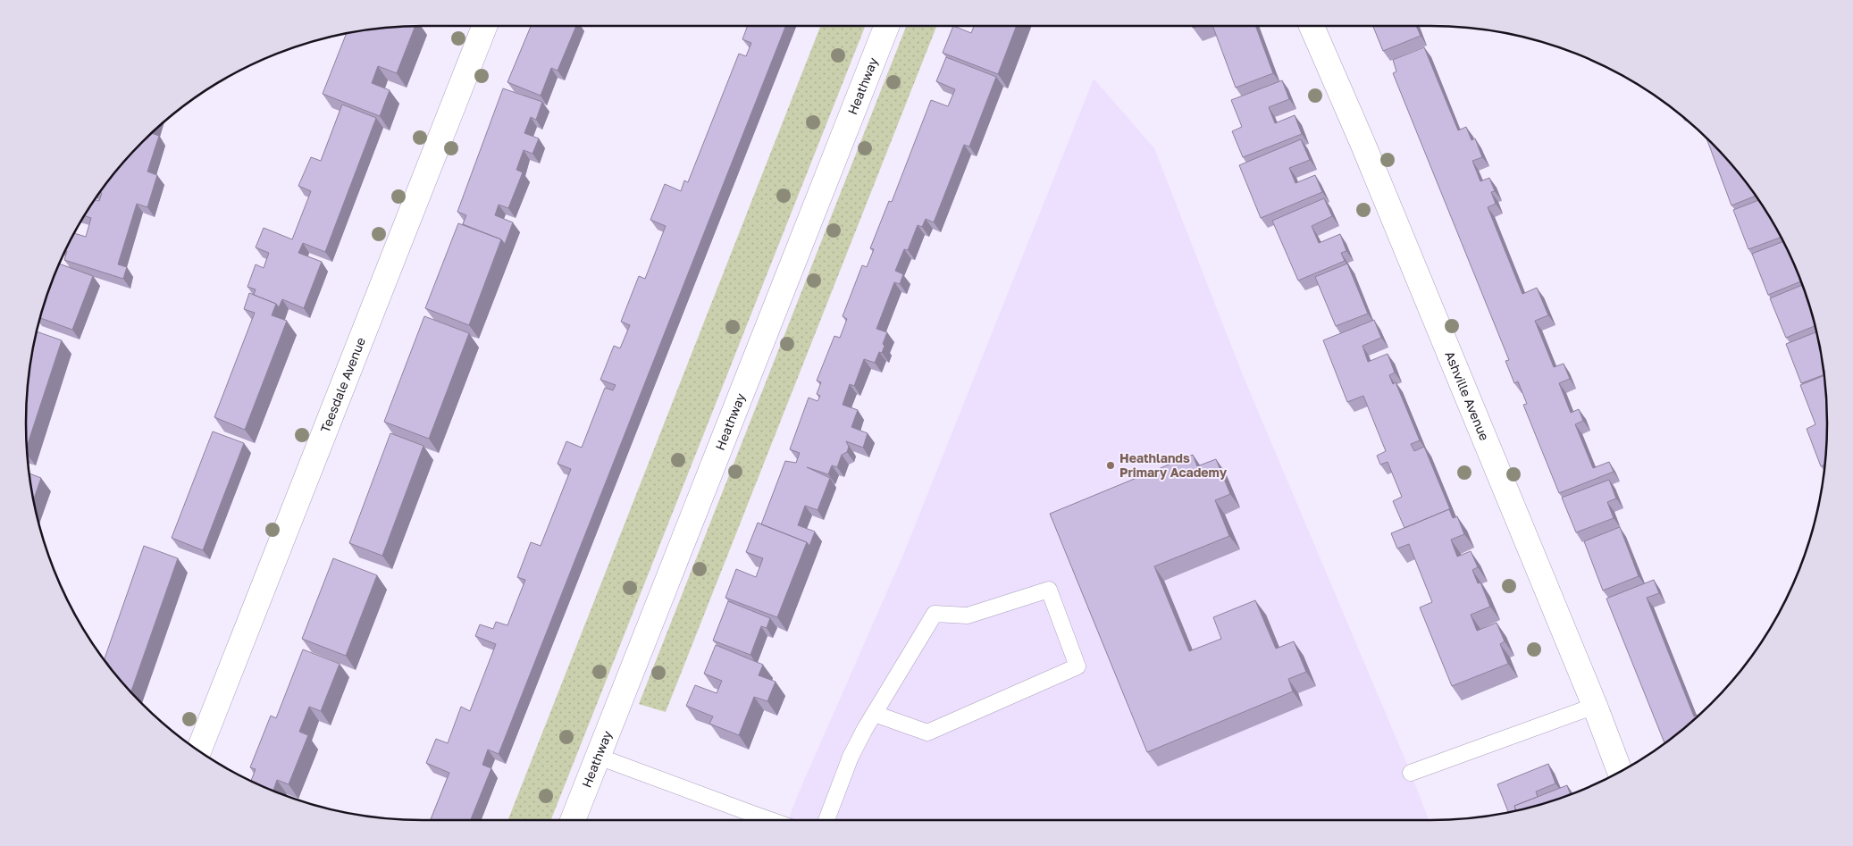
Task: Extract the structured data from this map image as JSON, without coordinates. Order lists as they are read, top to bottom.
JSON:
{
  "streets": {
    "street": ["Heathway", "Teesdale Avenue", "Ashville Avenue"]
  },
  "places": ["Heathlands Primary Academy"]
}
